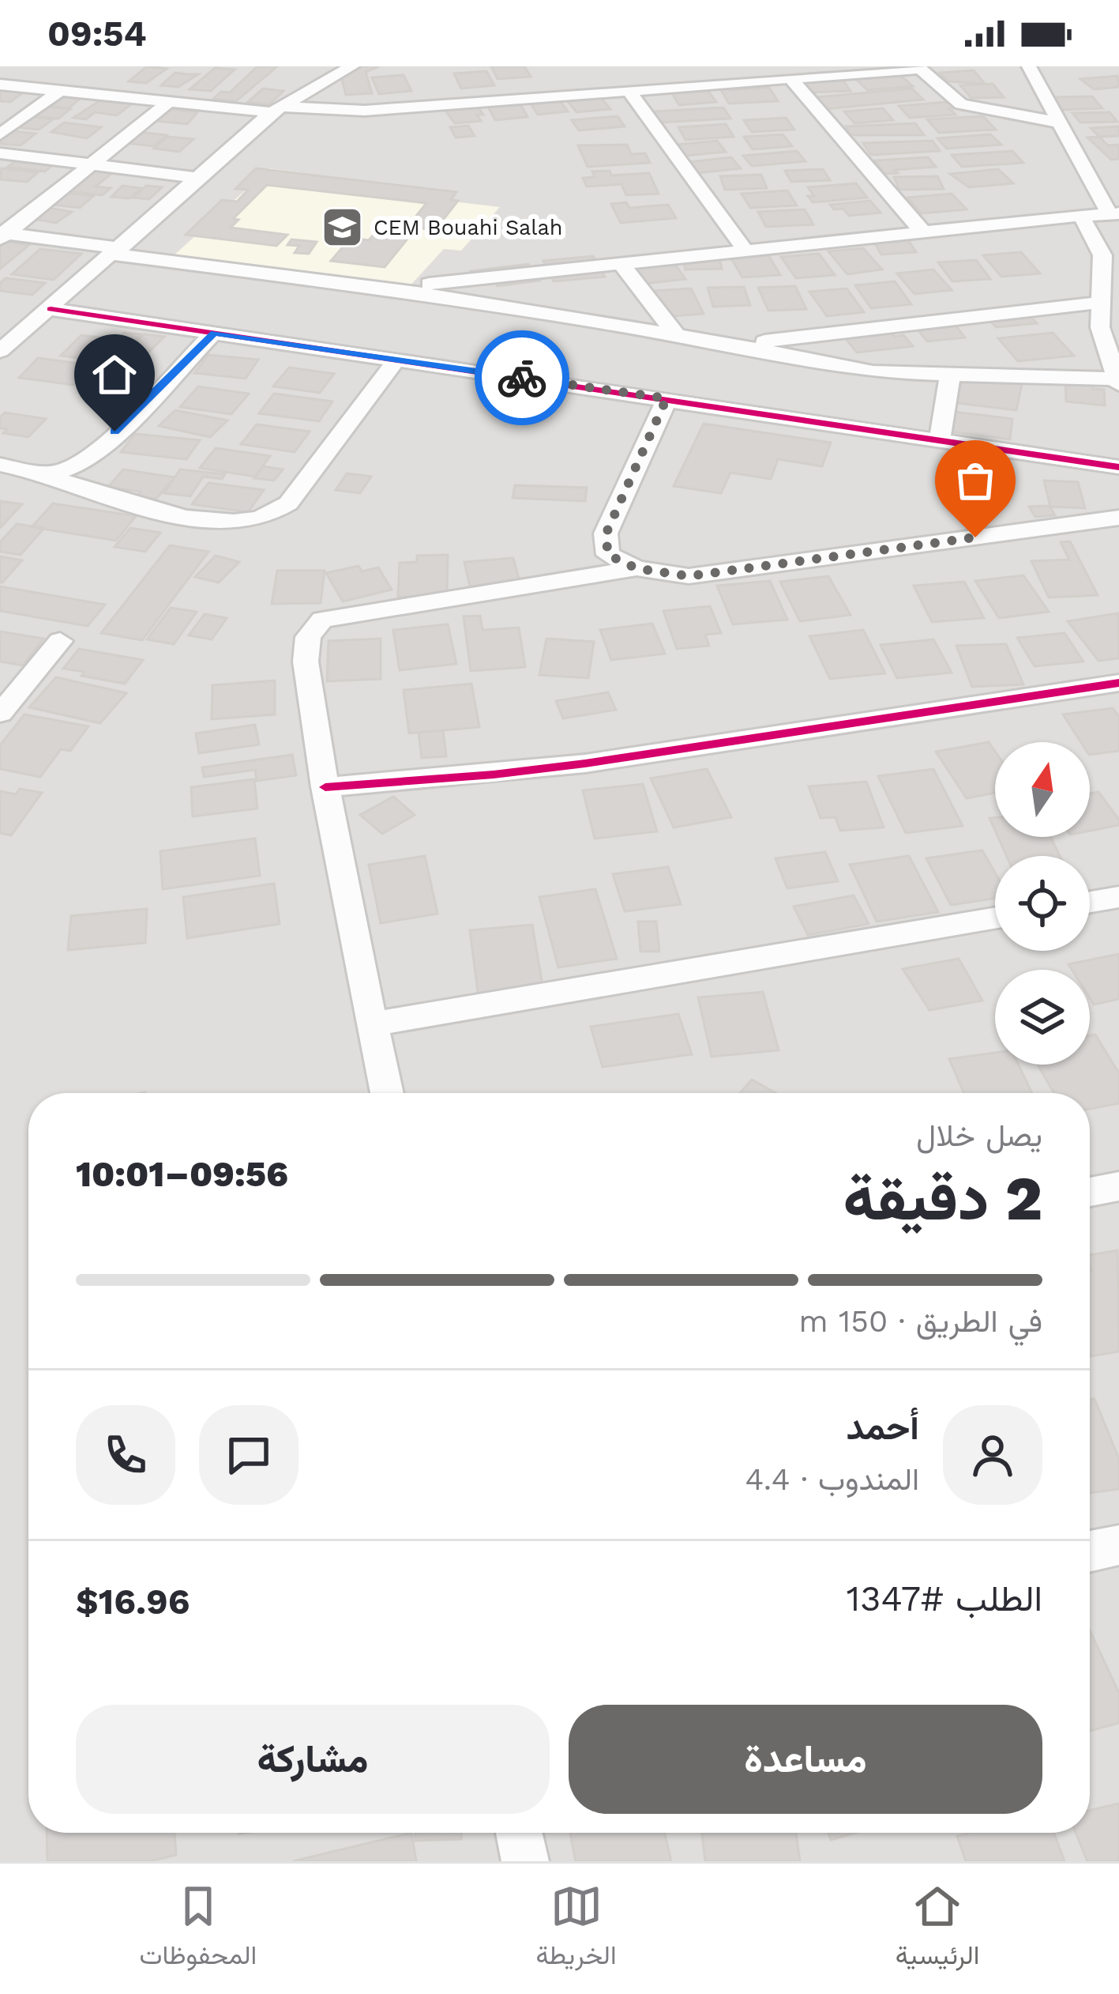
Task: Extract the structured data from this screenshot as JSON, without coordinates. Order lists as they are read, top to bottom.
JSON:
{
  "places": {
    "school or university": ["CEM Bouahi Salah"]
  },
  "north": "top",
  "page": {
    "status": "09:54",
    "heading": ["2 دقيقة", "يصل خلال", "09:56–10:01"],
    "panel": [
      "أحمد",
      "المندوب · 4.4",
      "الطلب #1347",
      "$16.96"
    ],
    "bar": "في الطريق · 150 m",
    "buttons": ["مساعدة", "مشاركة"],
    "tabs": ["الرئيسية", "الخريطة", "المحفوظات"]
  }
}
